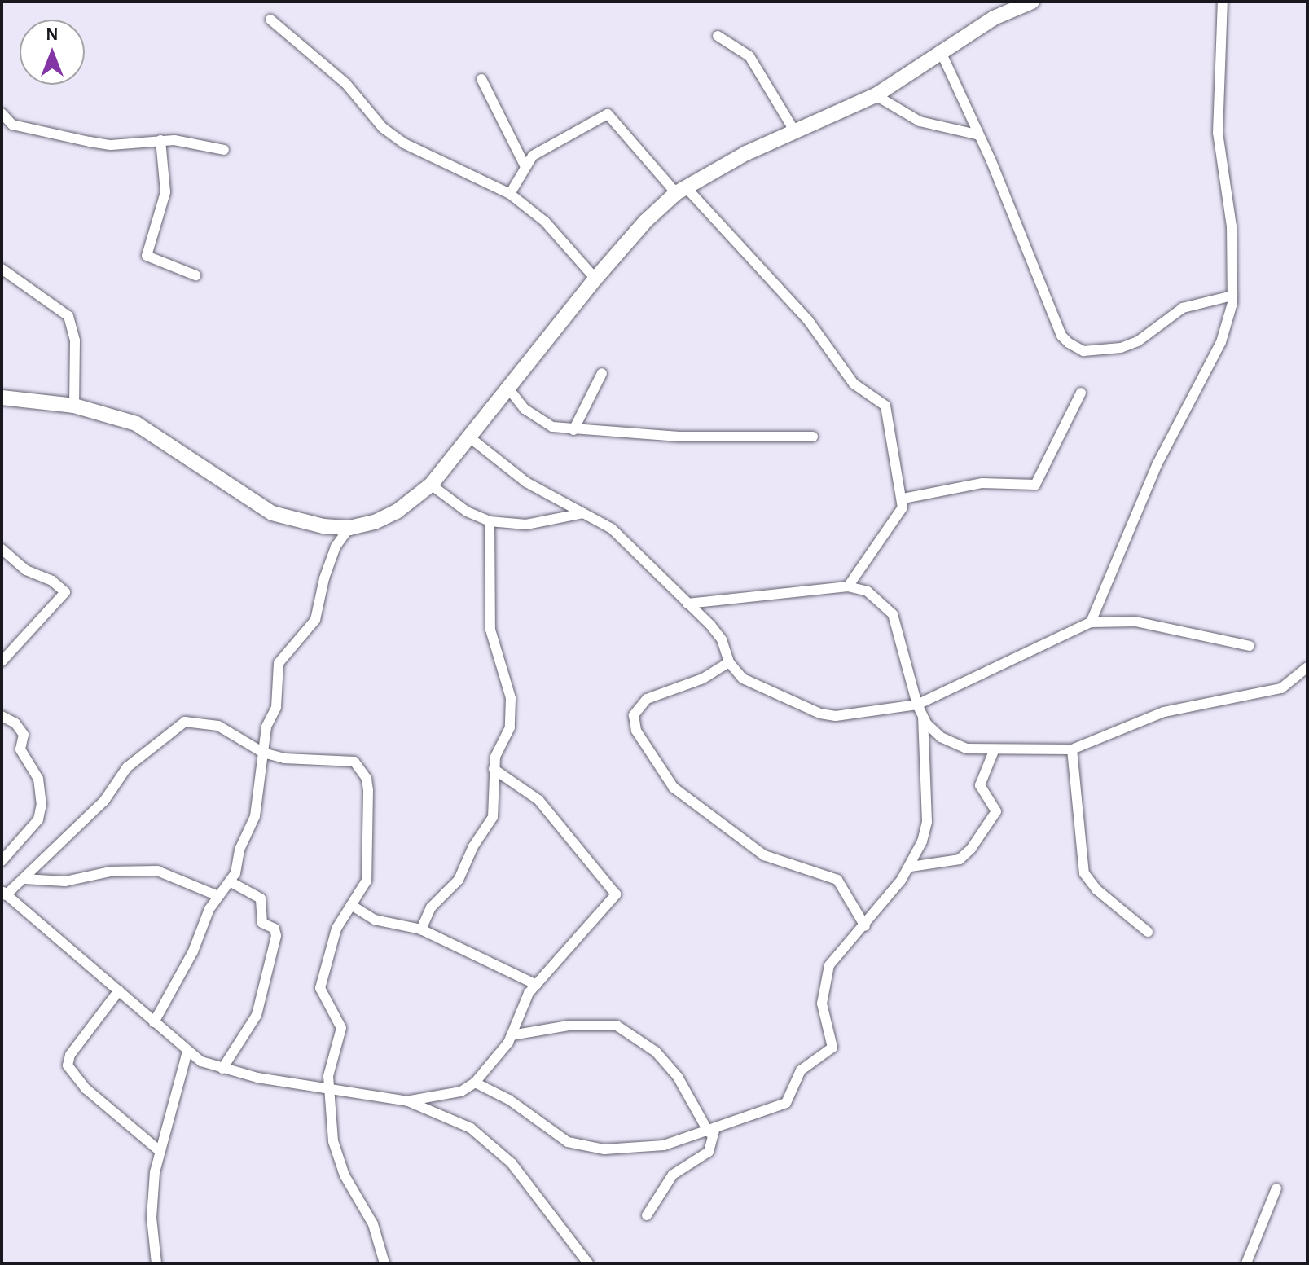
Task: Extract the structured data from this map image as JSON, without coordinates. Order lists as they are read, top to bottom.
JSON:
{
  "north": "top"
}
